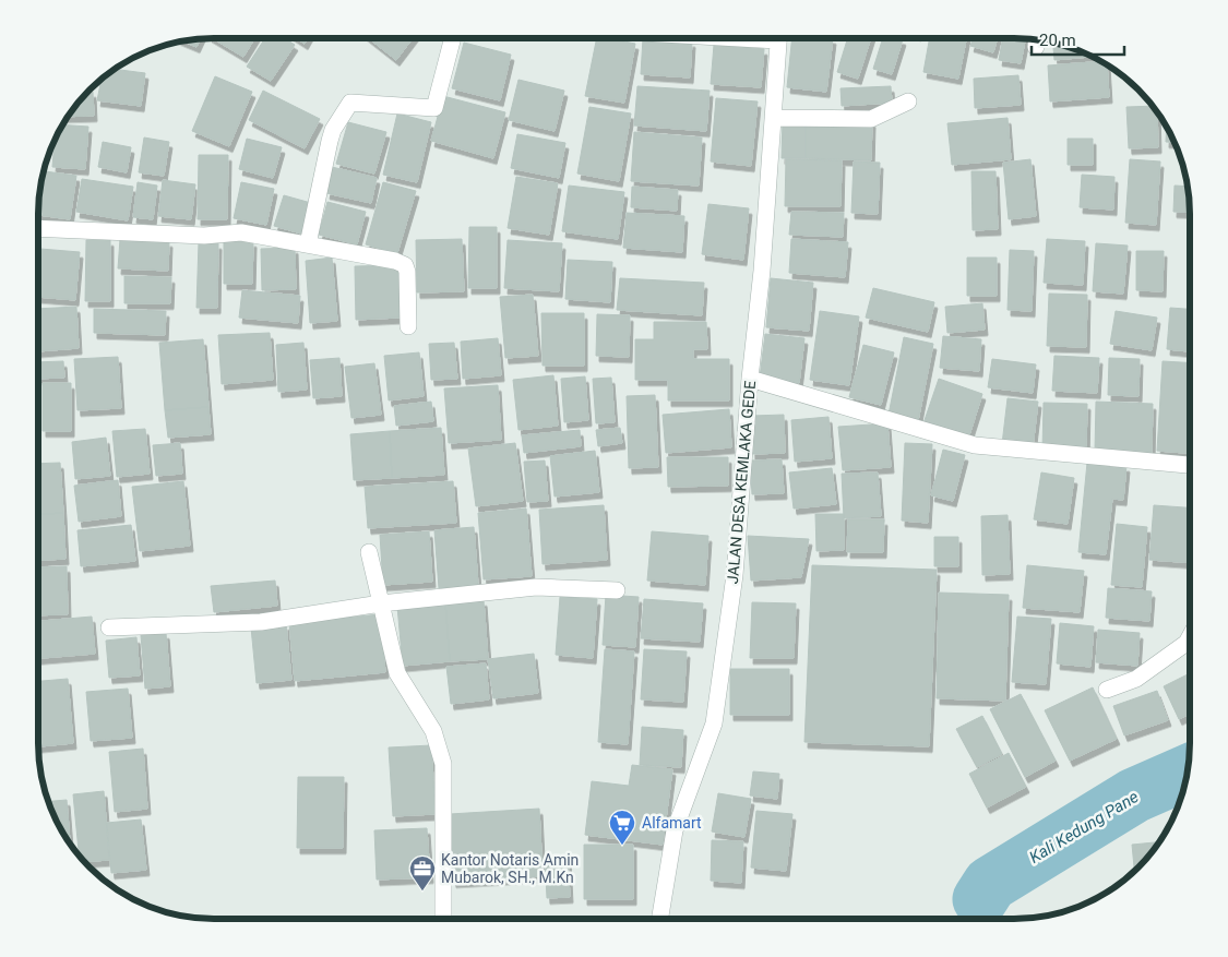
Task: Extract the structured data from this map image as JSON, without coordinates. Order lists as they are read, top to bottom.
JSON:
{
  "streets": {
    "street": ["JALAN DESA KEMLAKA GEDE"]
  },
  "water": ["Kali Kedung Pane"],
  "places": {
    "supermarket": ["Alfamart"],
    "office": ["Kantor Notaris Amin Mubarok, SH., M.Kn"]
  },
  "scale_bar": "20 m"
}
